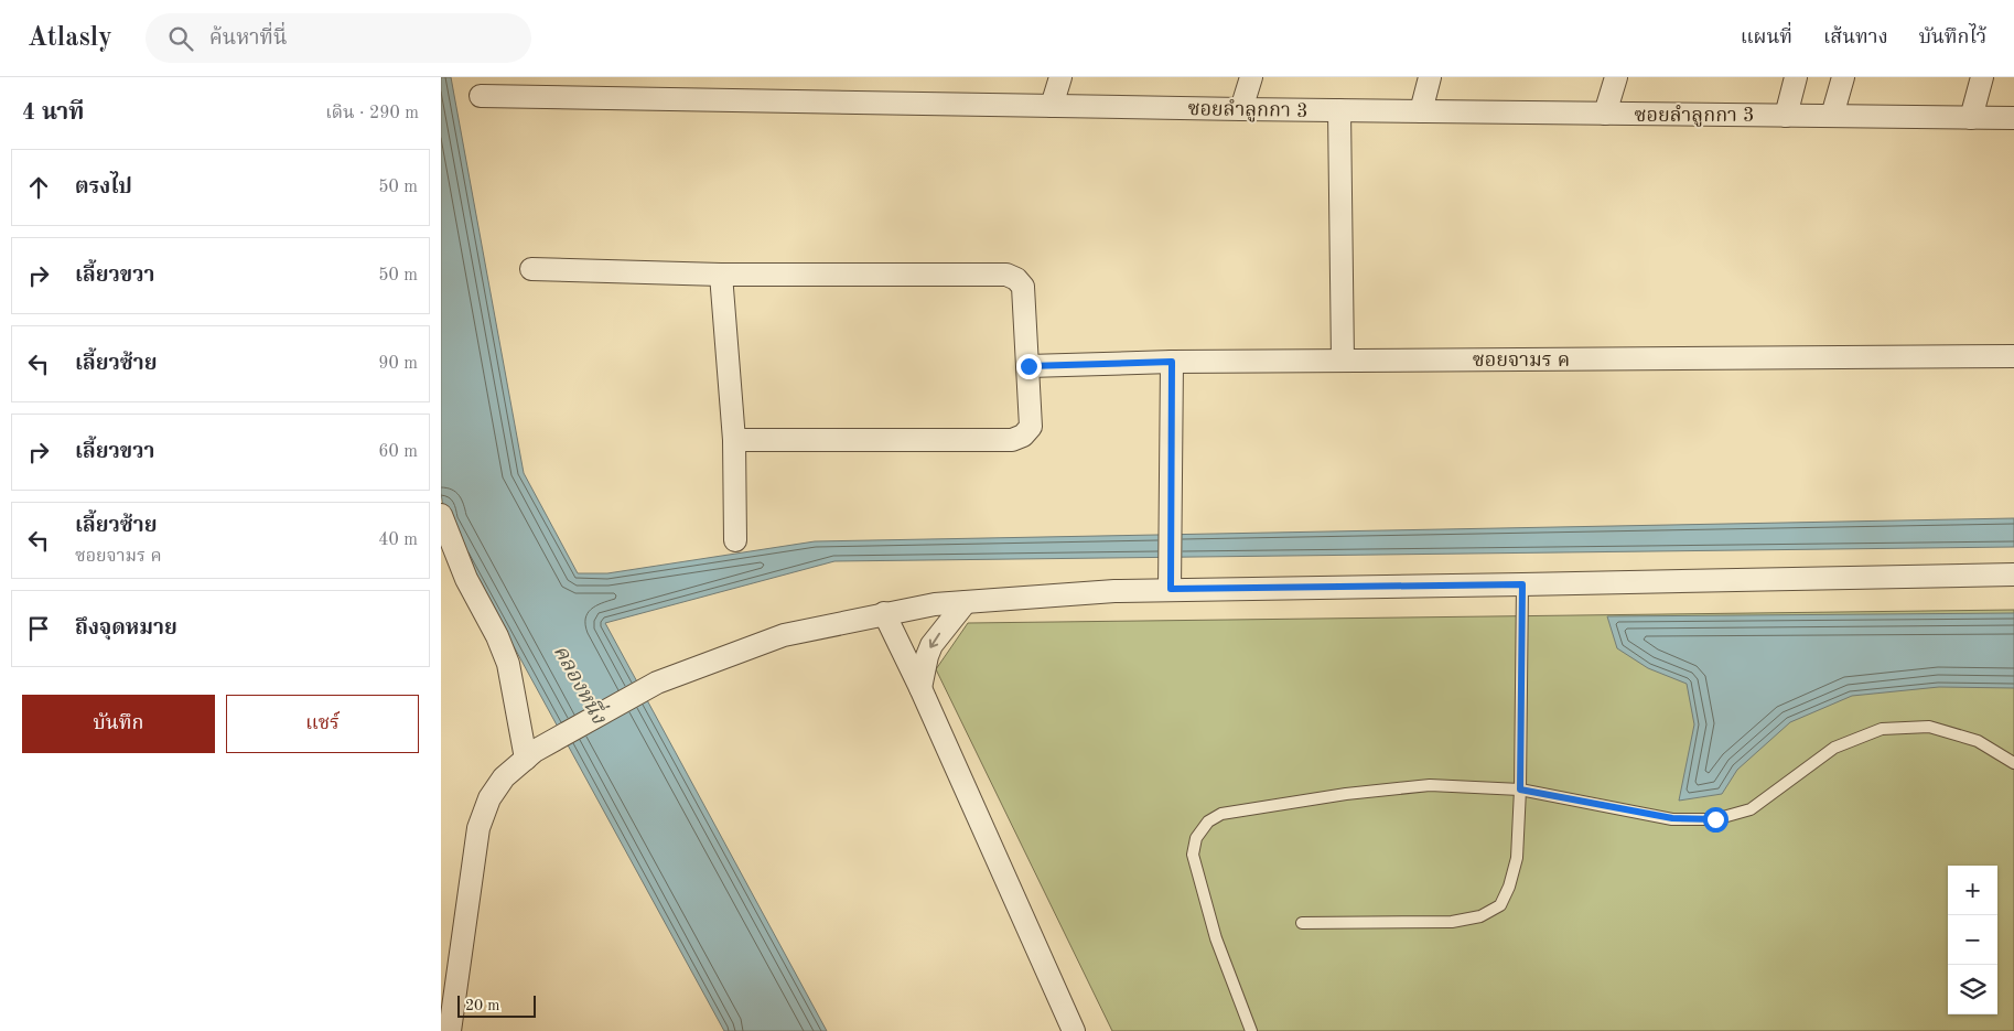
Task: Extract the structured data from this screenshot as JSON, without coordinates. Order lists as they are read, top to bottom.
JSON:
{
  "streets": {
    "street": ["ซอยลำลูกกา 3", "ซอยจามร ค"]
  },
  "water": ["คลองหนึ่ง"],
  "scale_bar": "20 m",
  "page": {
    "header": "Atlasly",
    "search": "ค้นหาที่นี่",
    "nav": ["แผนที่", "เส้นทาง", "บันทึกไว้"],
    "heading": ["4 นาที", "เดิน · 290 m"],
    "list": [
      ["ตรงไป", "50 m"],
      ["เลี้ยวขวา", "50 m"],
      ["เลี้ยวซ้าย", "90 m"],
      ["เลี้ยวขวา", "60 m"],
      ["เลี้ยวซ้าย", "ซอยจามร ค", "40 m"],
      "ถึงจุดหมาย"
    ],
    "buttons": ["บันทึก", "แชร์"],
    "map_buttons": ["+", "−"],
    "scale": "20 m"
  }
}
